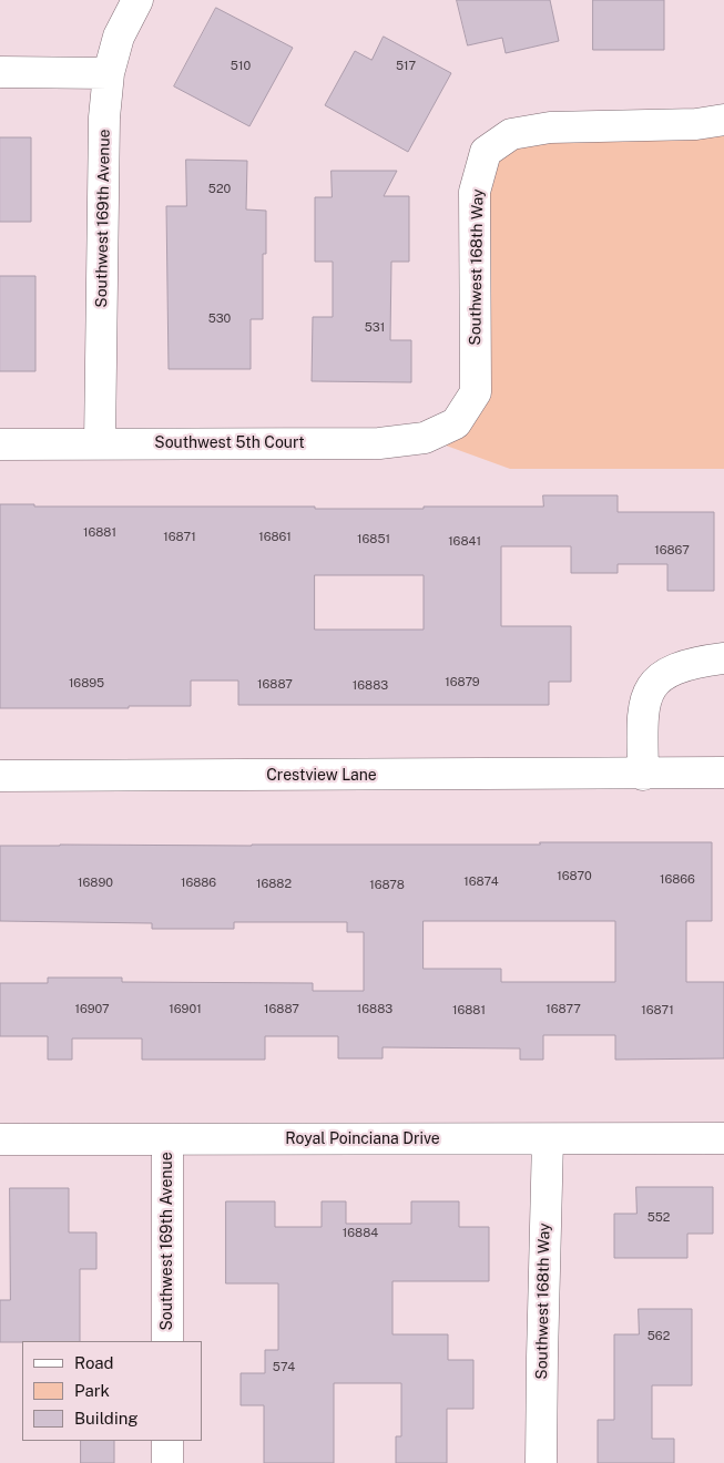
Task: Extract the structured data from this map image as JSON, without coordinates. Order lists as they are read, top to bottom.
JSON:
{
  "streets": {
    "street": [
      "Southwest 169th Avenue",
      "Southwest 168th Way",
      "Southwest 5th Court",
      "Crestview Lane",
      "Royal Poinciana Drive"
    ]
  },
  "crossings": [
    ["Southwest 169th Avenue", "Southwest 5th Court"],
    ["Southwest 169th Avenue", "Royal Poinciana Drive"],
    ["Southwest 168th Way", "Southwest 5th Court"],
    ["Southwest 168th Way", "Royal Poinciana Drive"]
  ],
  "house_numbers": [
    "510",
    "517",
    "520",
    "530",
    "531",
    "16881",
    "16871",
    "16861",
    "16851",
    "16841",
    "16867",
    "16879",
    "16895",
    "16887",
    "16883",
    "16870",
    "16866",
    "16874",
    "16890",
    "16886",
    "16882",
    "16878",
    "16907",
    "16901",
    "16887",
    "16883",
    "16877",
    "16881",
    "16871",
    "552",
    "16884",
    "562",
    "574"
  ],
  "legend": ["Road", "Park", "Building"]
}
